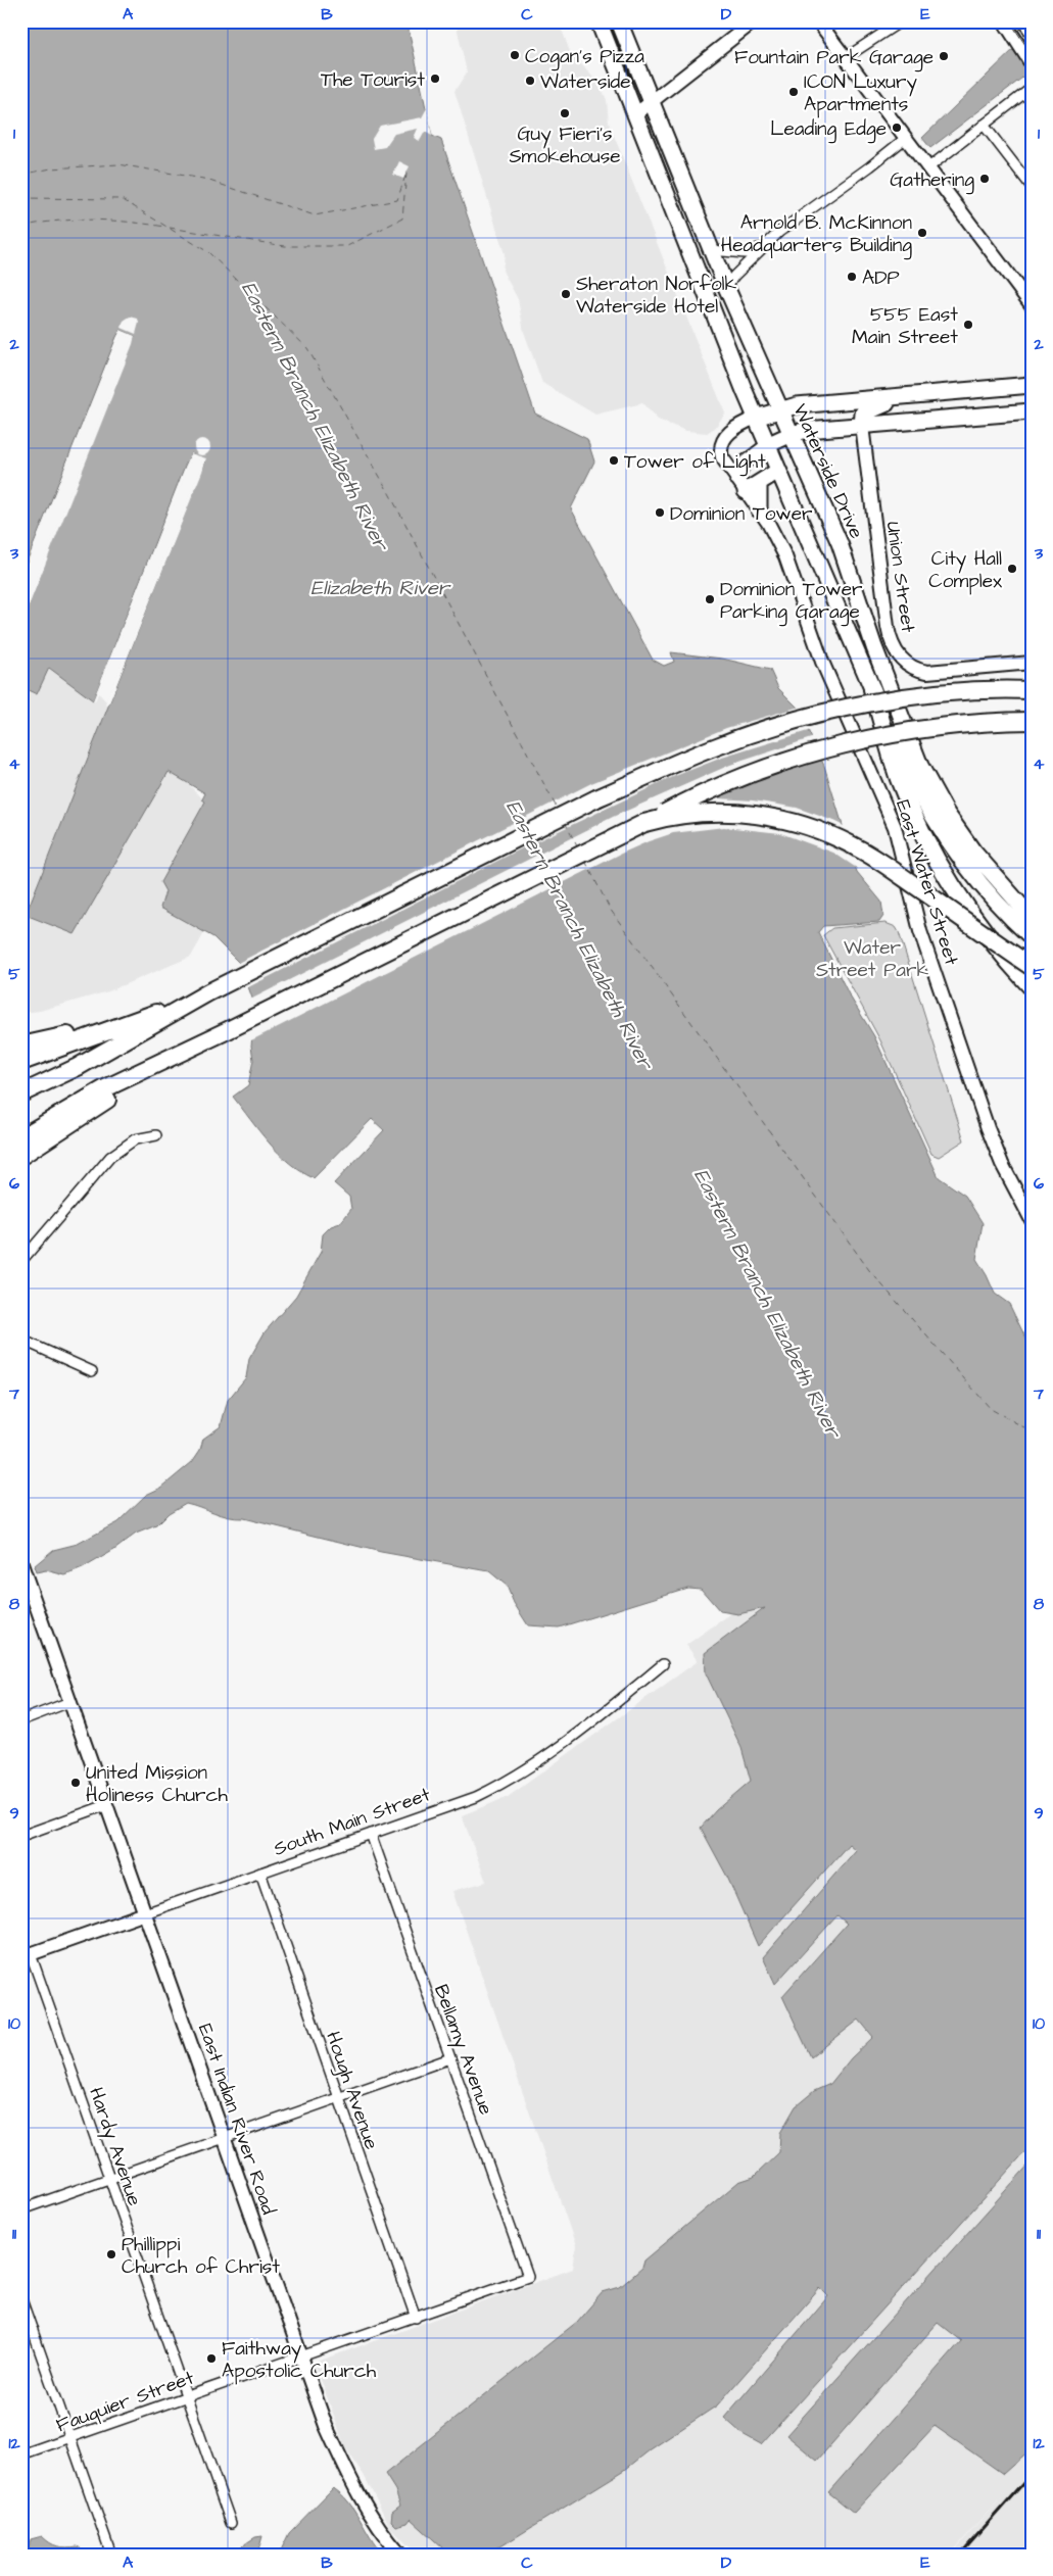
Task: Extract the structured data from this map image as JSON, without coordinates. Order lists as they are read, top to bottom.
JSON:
{
  "streets": {
    "main road": ["Waterside Drive"],
    "street": [
      "Union Street",
      "East Water Street",
      "South Main Street",
      "Bellamy Avenue",
      "Hough Avenue",
      "East Indian River Road",
      "Hardy Avenue",
      "Fauquier Street"
    ]
  },
  "crossings": [
    ["South Main Street", "Bellamy Avenue"],
    ["South Main Street", "Hough Avenue"],
    ["South Main Street", "East Indian River Road"],
    ["South Main Street", "Hardy Avenue"],
    ["Bellamy Avenue", "Fauquier Street"],
    ["Hough Avenue", "Fauquier Street"],
    ["East Indian River Road", "Fauquier Street"],
    ["Hardy Avenue", "Fauquier Street"]
  ],
  "water": ["Eastern Branch Elizabeth River", "Elizabeth River"],
  "parks": ["Water Street Park"],
  "places": [
    "Cogan's Pizza",
    "Fountain Park Garage",
    "The Tourist",
    "Waterside",
    "ICON Luxury Apartments",
    "Guy Fieri's Smokehouse",
    "Leading Edge",
    "Gathering",
    "Arnold B. McKinnon Headquarters Building",
    "ADP",
    "Sheraton Norfolk Waterside Hotel",
    "555 East Main Street",
    "Tower of Light",
    "Dominion Tower",
    "City Hall Complex",
    "Dominion Tower Parking Garage",
    "United Mission Holiness Church",
    "Phillippi Church of Christ",
    "Faithway Apostolic Church"
  ],
  "grid": {
    "columns": [
      "A",
      "B",
      "C",
      "D",
      "E"
    ],
    "rows": [
      "1",
      "2",
      "3",
      "4",
      "5",
      "6",
      "7",
      "8",
      "9",
      "10",
      "11",
      "12"
    ]
  }
}
